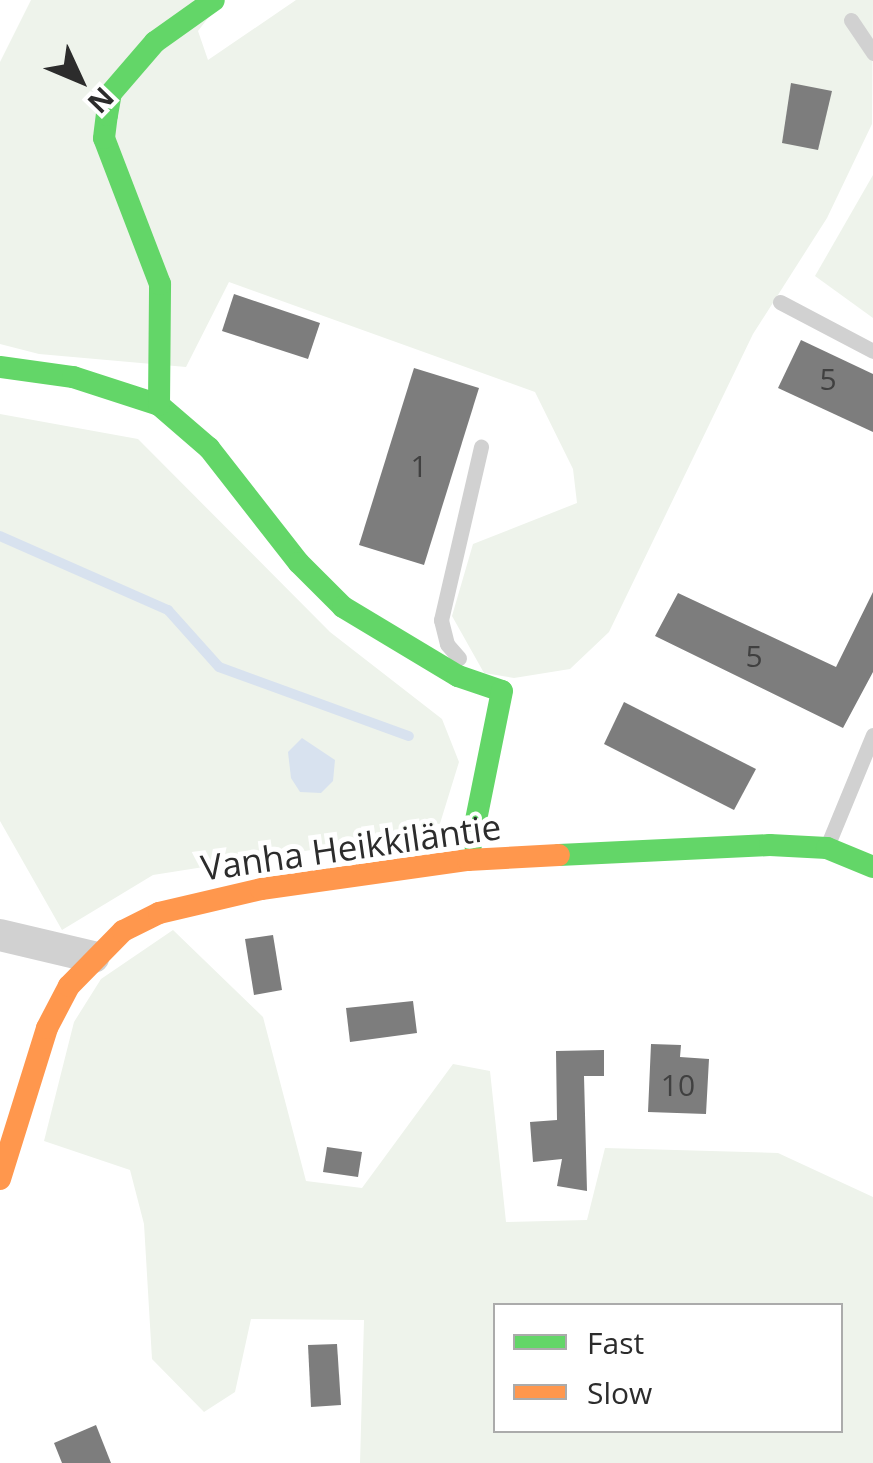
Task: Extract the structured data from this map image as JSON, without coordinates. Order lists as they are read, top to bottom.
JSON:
{
  "streets": {
    "street": ["Vanha Heikkiläntie"]
  },
  "house_numbers": [
    "5",
    "1",
    "5",
    "10"
  ],
  "legend": ["Fast", "Slow"],
  "north": "bottom right"
}
